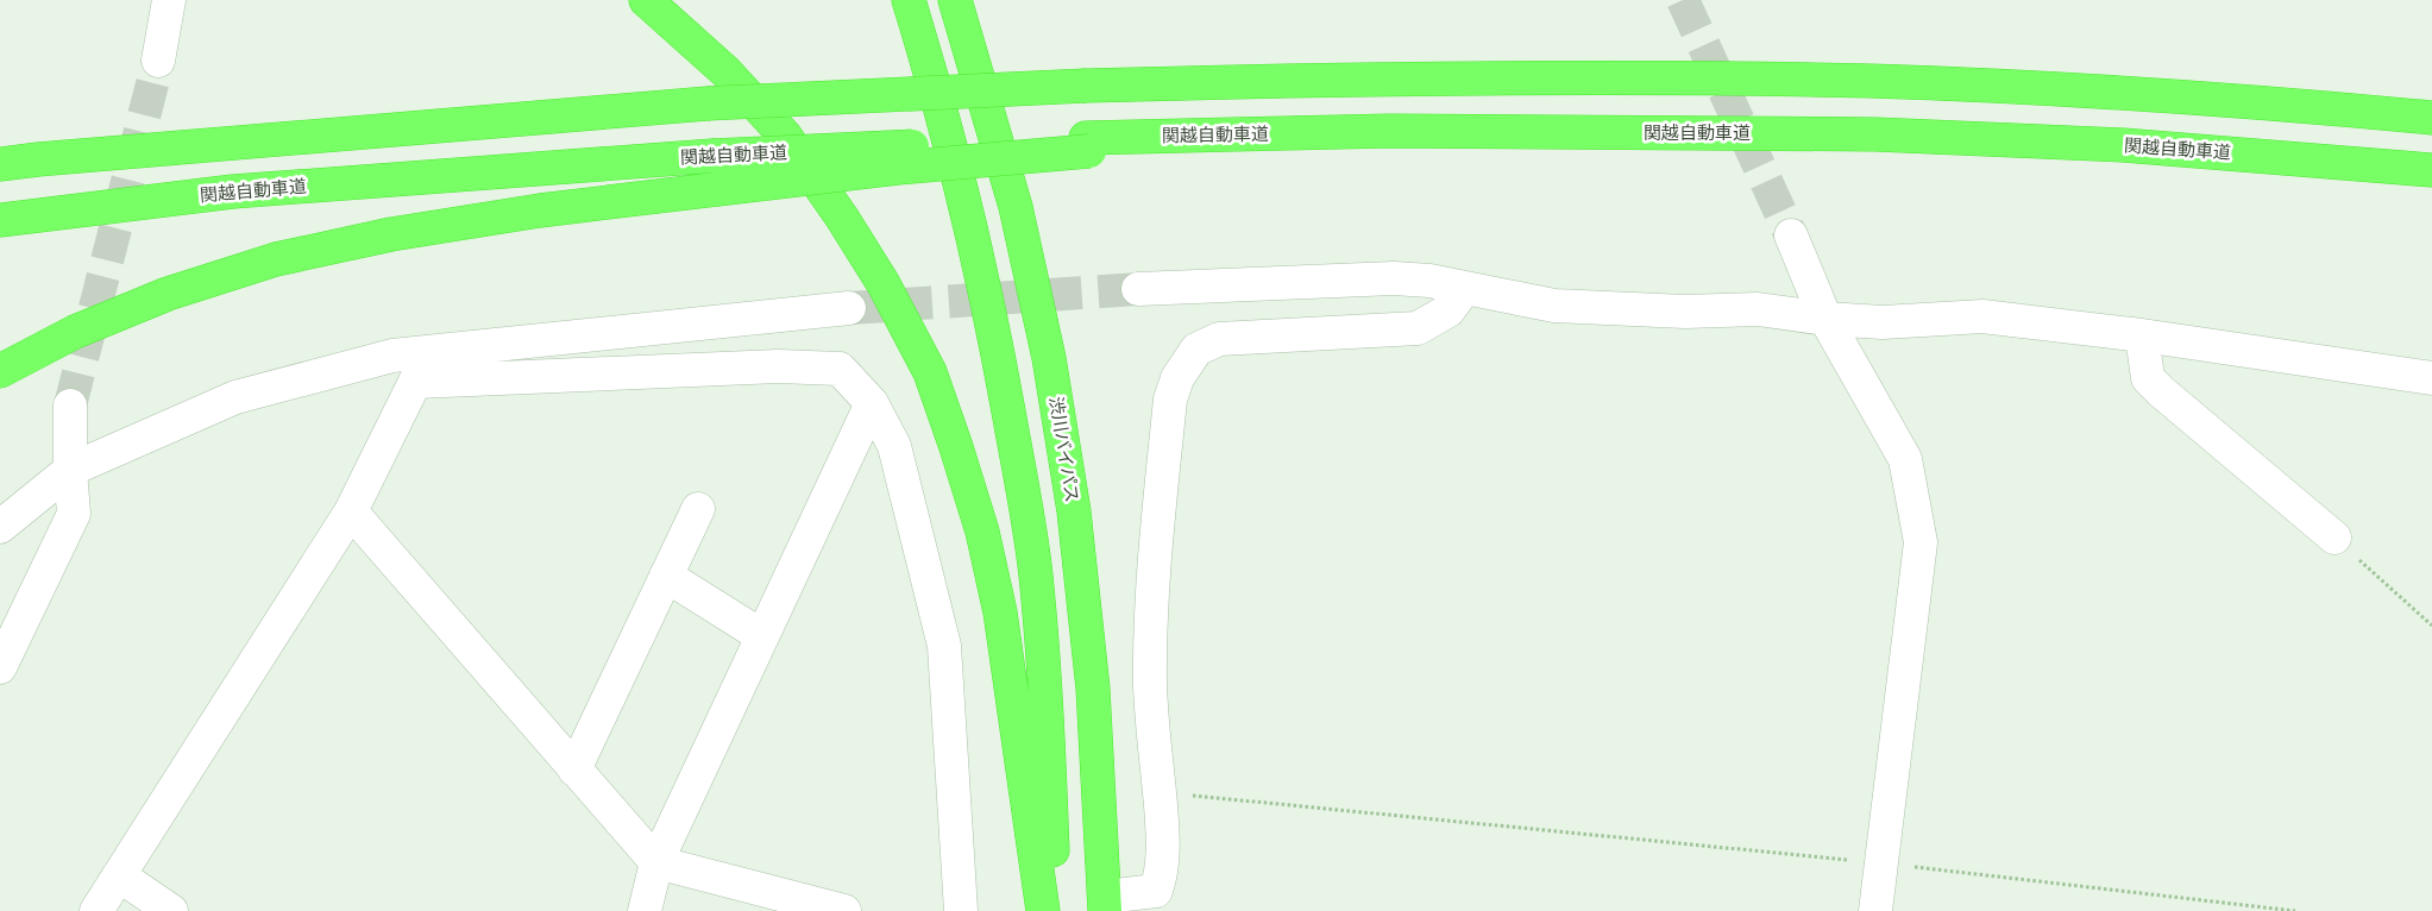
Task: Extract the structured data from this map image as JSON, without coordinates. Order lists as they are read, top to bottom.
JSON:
{
  "streets": {
    "highway": ["関越自動車道", "渋川バイパス"]
  }
}
